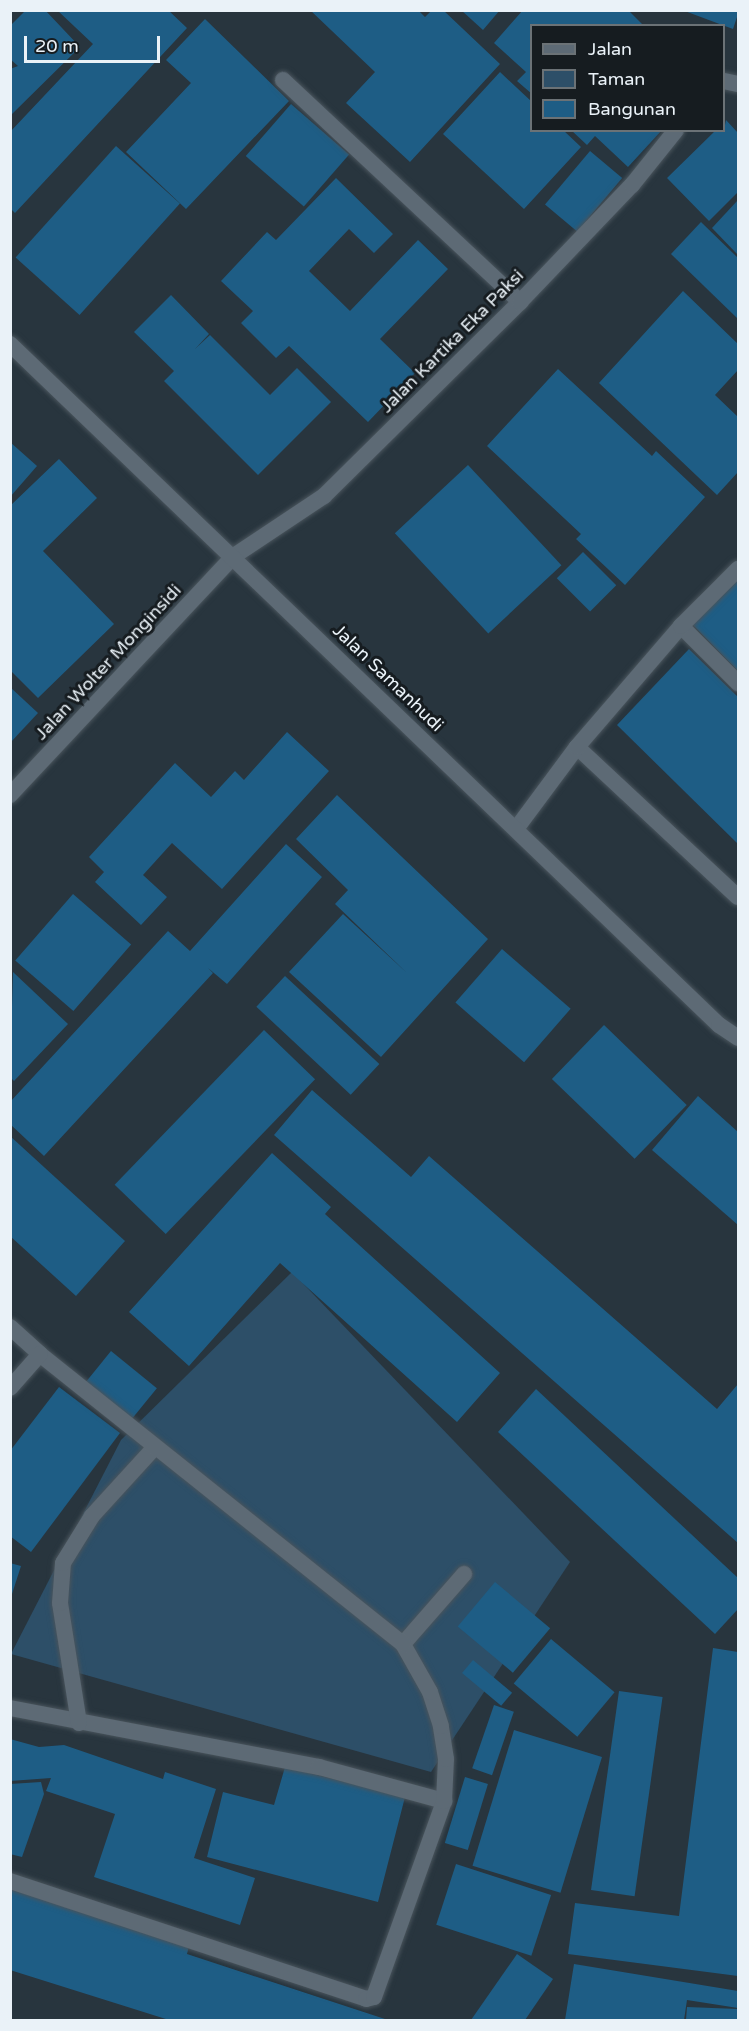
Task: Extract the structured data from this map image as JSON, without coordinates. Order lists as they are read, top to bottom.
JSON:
{
  "streets": {
    "street": ["Jalan Kartika Eka Paksi", "Jalan Wolter Monginsidi", "Jalan Samanhudi"]
  },
  "crossings": [
    ["Jalan Kartika Eka Paksi", "Jalan Wolter Monginsidi"],
    ["Jalan Kartika Eka Paksi", "Jalan Samanhudi"],
    ["Jalan Wolter Monginsidi", "Jalan Samanhudi"]
  ],
  "legend": ["Jalan", "Taman", "Bangunan"],
  "scale_bar": "20 m"
}
